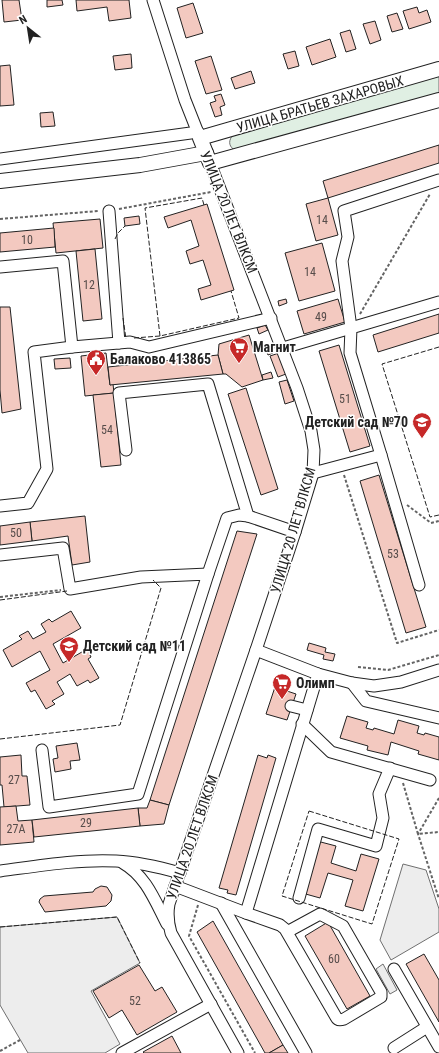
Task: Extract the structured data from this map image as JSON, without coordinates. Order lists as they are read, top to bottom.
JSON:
{
  "streets": {
    "main road": ["УЛИЦА БРАТЬЕВ ЗАХАРОВЫХ", "УЛИЦА 20 ЛЕТ ВЛКСМ"]
  },
  "crossings": [
    ["УЛИЦА БРАТЬЕВ ЗАХАРОВЫХ", "УЛИЦА 20 ЛЕТ ВЛКСМ"]
  ],
  "places": {
    "supermarket": ["Магнит", "Олимп"],
    "public building": ["Балаково 413865"],
    "school or university": ["Детский сад №70", "Детский сад №11"]
  },
  "house_numbers": [
    "14",
    "10",
    "14",
    "12",
    "49",
    "51",
    "54",
    "50",
    "53",
    "27",
    "29",
    "27А",
    "60",
    "52"
  ],
  "north": "top left"
}
